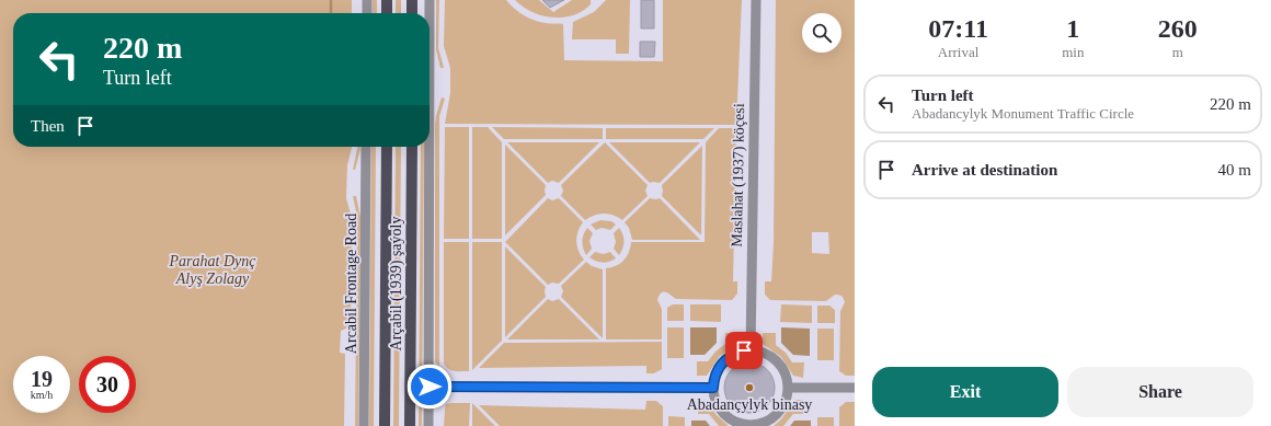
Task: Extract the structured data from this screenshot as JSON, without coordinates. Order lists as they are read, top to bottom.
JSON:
{
  "streets": {
    "main road": ["Arçabil (1939) şaýoly"],
    "street": ["Maslahat (1937) köçesi", "Arcabil Frontage Road"]
  },
  "parks": ["Parahat Dynç Alyş Zolagy"],
  "places": ["Abadançylyk binasy"],
  "page": {
    "eta": [
      "07:11",
      "Arrival",
      "1",
      "min",
      "260",
      "m"
    ],
    "turn": ["220 m", "Turn left"],
    "list": [
      {
        "name": "Turn left",
        "note": "Abadancylyk Monument Traffic Circle",
        "value": "220 m"
      },
      {
        "name": "Arrive at destination",
        "value": "40 m"
      }
    ],
    "then": "Then",
    "speed": "19 km/h",
    "limit": "30",
    "buttons": ["Exit", "Share"]
  }
}
